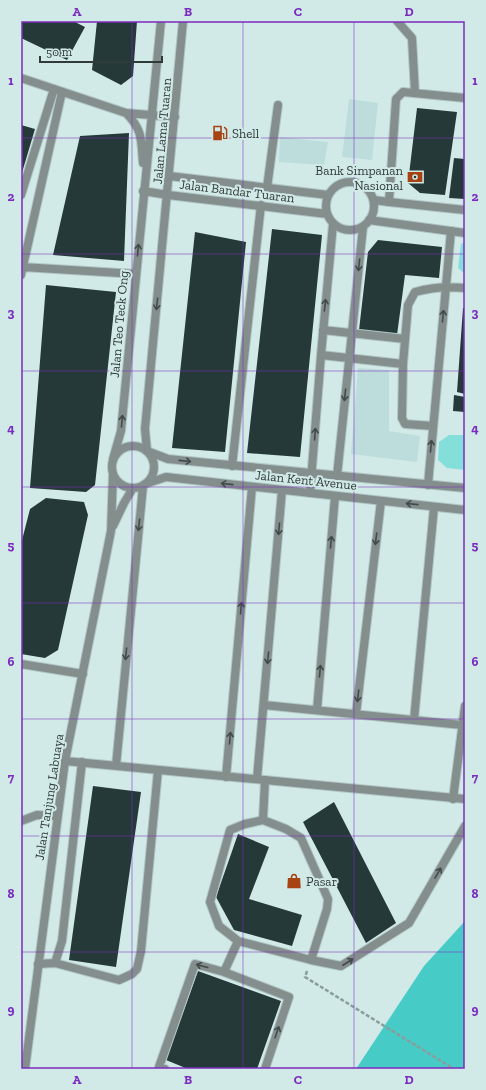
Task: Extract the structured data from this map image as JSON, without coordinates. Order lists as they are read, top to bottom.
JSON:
{
  "streets": {
    "street": [
      "Jalan Lama Tuaran",
      "Jalan Bandar Tuaran",
      "Jalan Teo Teck Ong",
      "Jalan Kent Avenue",
      "Jalan Tanjung Labuaya"
    ]
  },
  "crossings": [
    ["Jalan Lama Tuaran", "Jalan Bandar Tuaran"],
    ["Jalan Lama Tuaran", "Jalan Teo Teck Ong"],
    ["Jalan Bandar Tuaran", "Jalan Teo Teck Ong"],
    ["Jalan Teo Teck Ong", "Jalan Kent Avenue"]
  ],
  "places": {
    "fuel station": ["Shell"],
    "bank": ["Bank Simpanan Nasional"],
    "shop": ["Pasar"]
  },
  "scale_bar": "50 m",
  "grid": {
    "columns": [
      "A",
      "B",
      "C",
      "D"
    ],
    "rows": [
      "1",
      "2",
      "3",
      "4",
      "5",
      "6",
      "7",
      "8",
      "9"
    ]
  }
}
